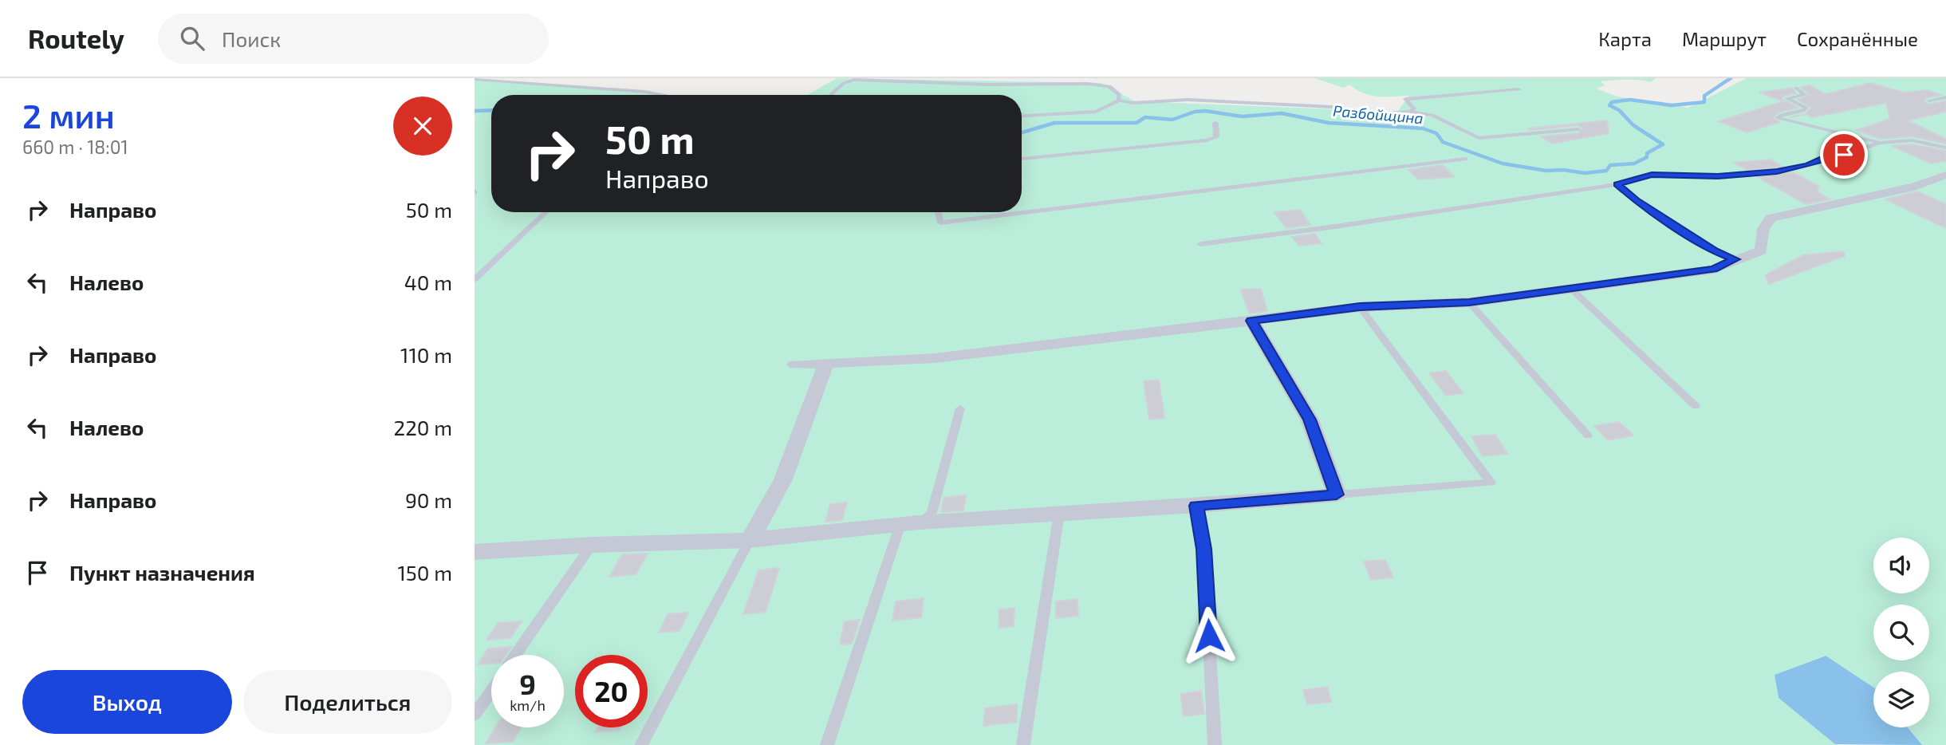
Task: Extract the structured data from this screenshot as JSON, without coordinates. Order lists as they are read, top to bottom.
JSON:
{
  "water": ["Разбойщина"],
  "page": {
    "header": "Routely",
    "search": "Поиск",
    "nav": ["Карта", "Маршрут", "Сохранённые"],
    "heading": ["2 мин", "660 m · 18:01"],
    "turn": ["50 m", "Направо"],
    "list": [
      {
        "name": "Направо",
        "value": "50 m"
      },
      {
        "name": "Налево",
        "value": "40 m"
      },
      {
        "name": "Направо",
        "value": "110 m"
      },
      {
        "name": "Налево",
        "value": "220 m"
      },
      {
        "name": "Направо",
        "value": "90 m"
      },
      {
        "name": "Пункт назначения",
        "value": "150 m"
      }
    ],
    "speed": "9 km/h",
    "limit": "20",
    "buttons": ["Выход", "Поделиться"]
  }
}
